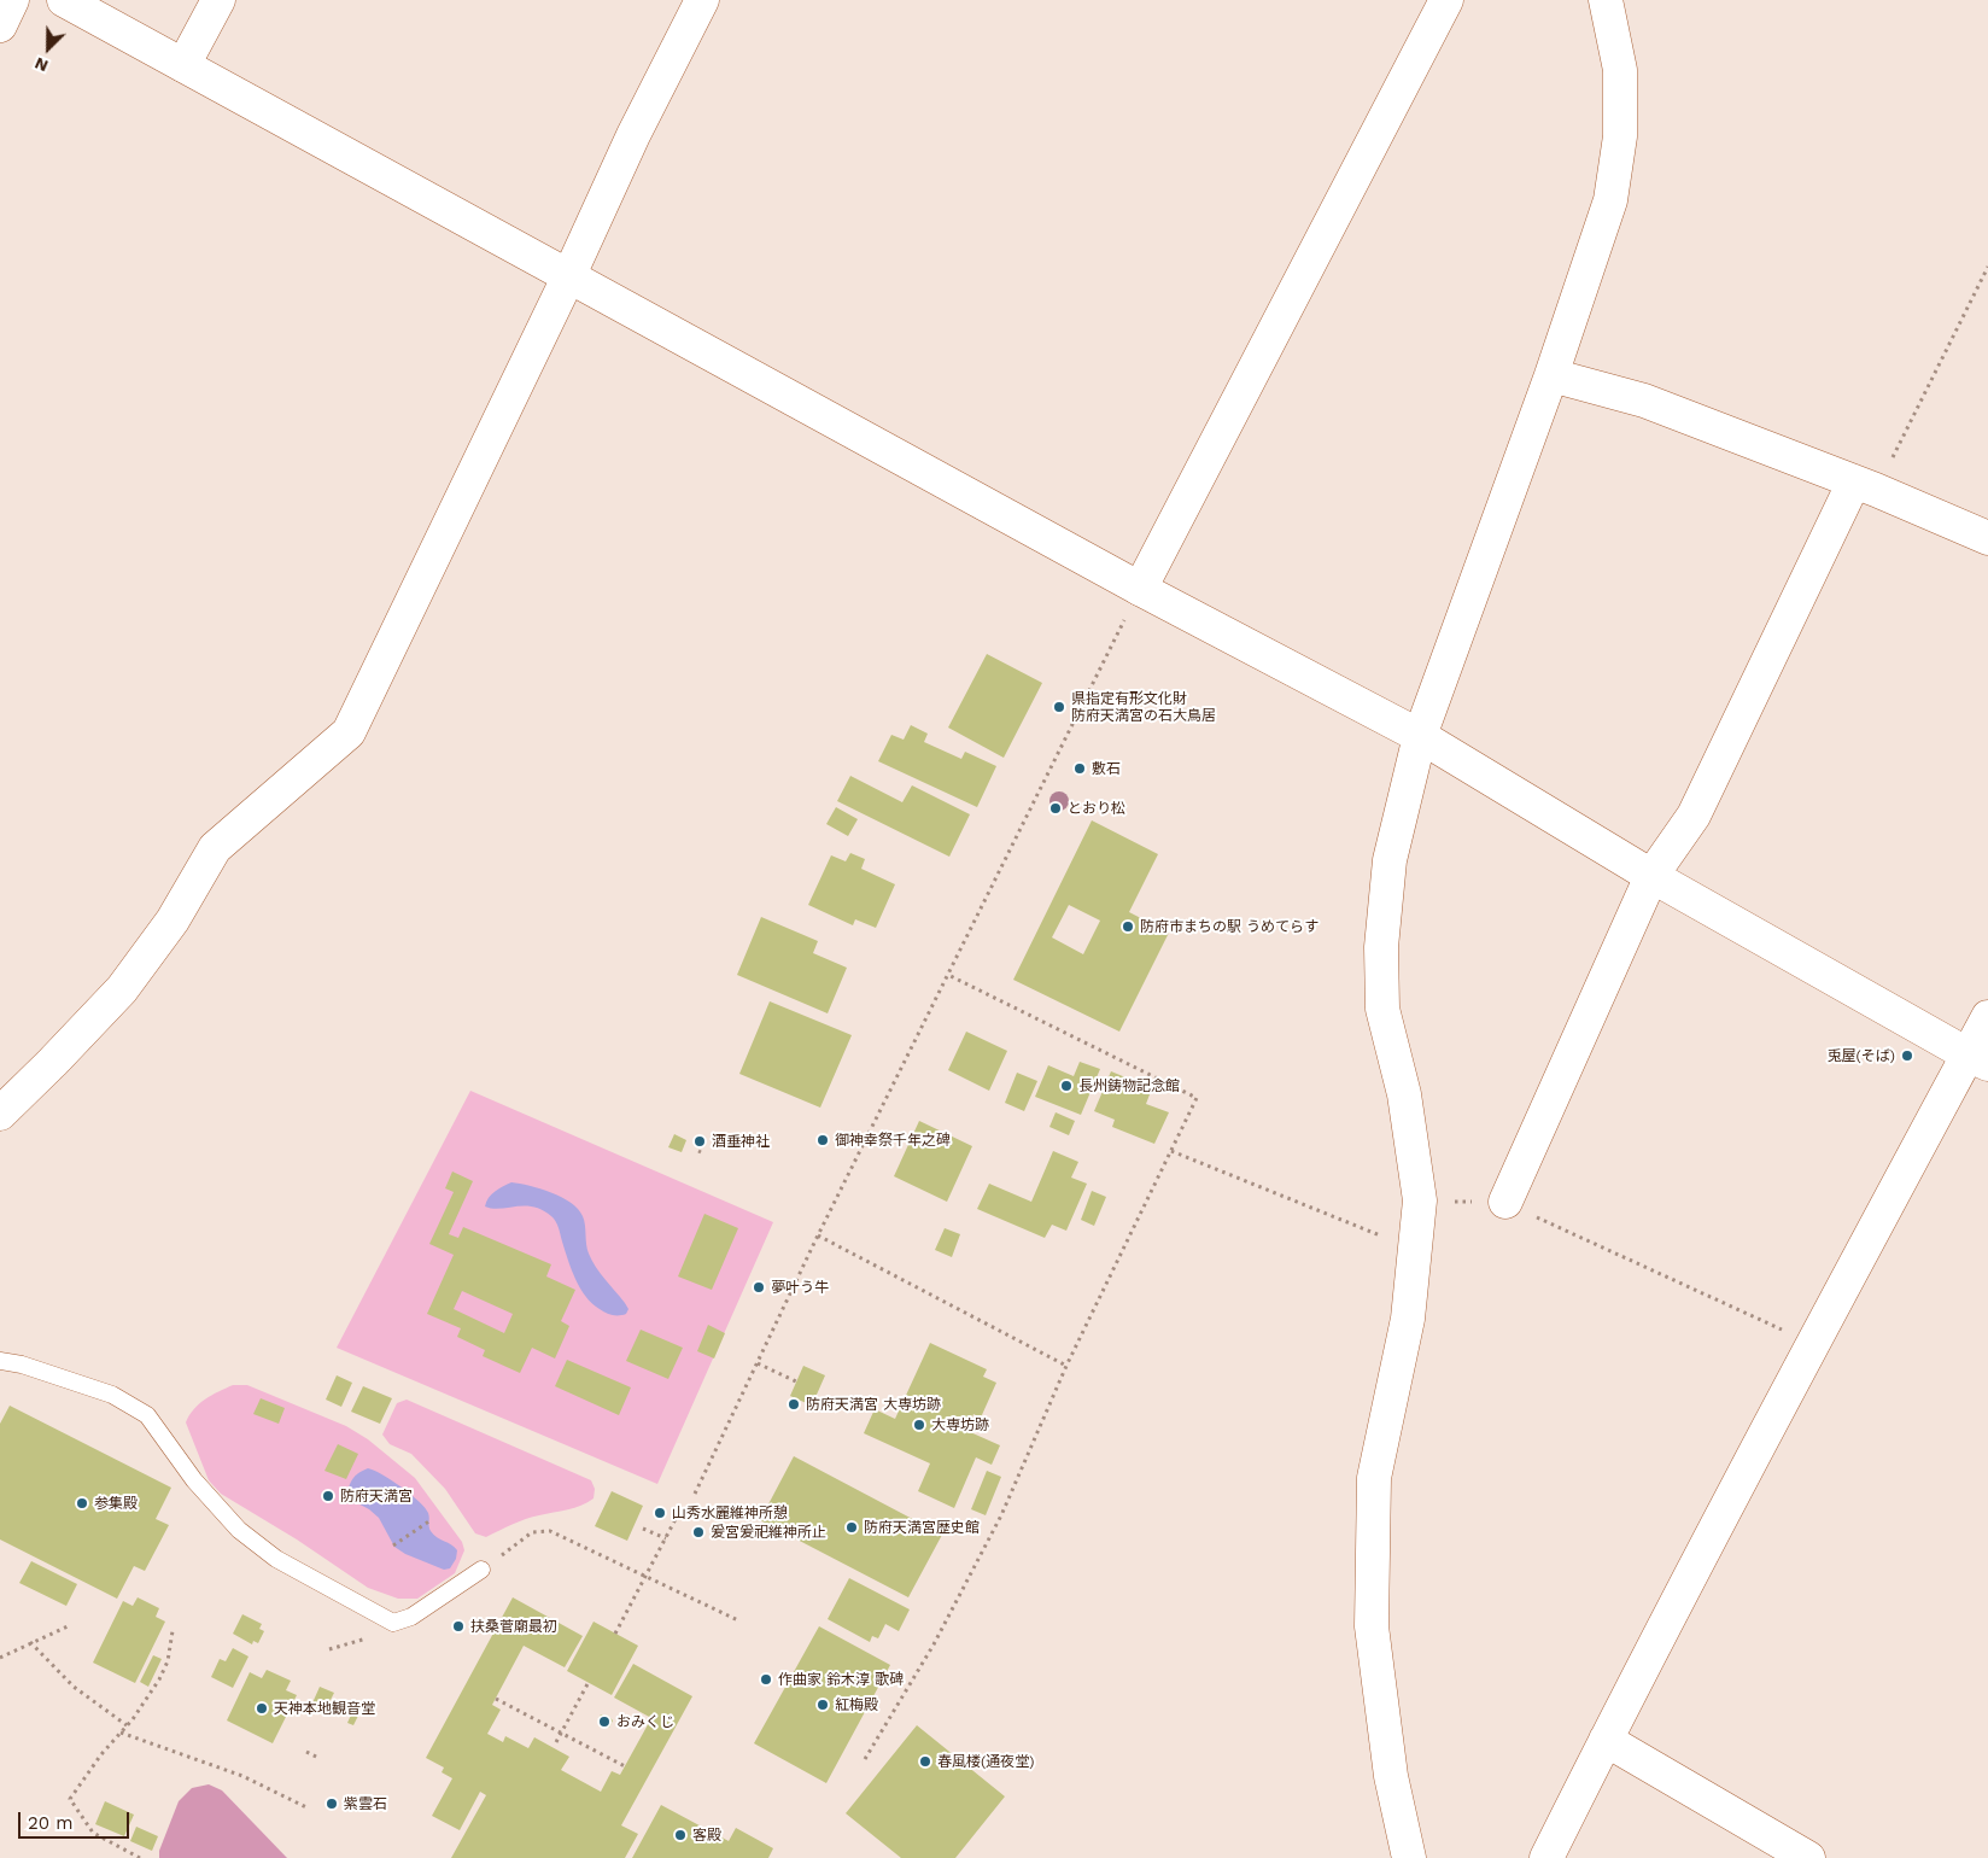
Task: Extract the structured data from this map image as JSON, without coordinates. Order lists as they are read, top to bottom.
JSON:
{
  "places": [
    "県指定有形文化財 防府天満宮の石大鳥居",
    "敷石",
    "とおり松",
    "防府市まちの駅 うめてらす",
    "兎屋(そば)",
    "長州鋳物記念館",
    "御神幸祭千年之碑",
    "酒垂神社",
    "夢叶う牛",
    "防府天満宮 大専坊跡",
    "大専坊跡",
    "防府天満宮",
    "参集殿",
    "山秀水麗維神所憩",
    "防府天満宮歴史館",
    "爰宮爰祀維神所止",
    "扶桑菅廟最初",
    "作曲家 鈴木淳 歌碑",
    "紅梅殿",
    "天神本地観音堂",
    "おみくじ",
    "春風楼(通夜堂)",
    "紫雲石",
    "客殿"
  ],
  "scale_bar": "20 m",
  "north": "bottom left"
}
